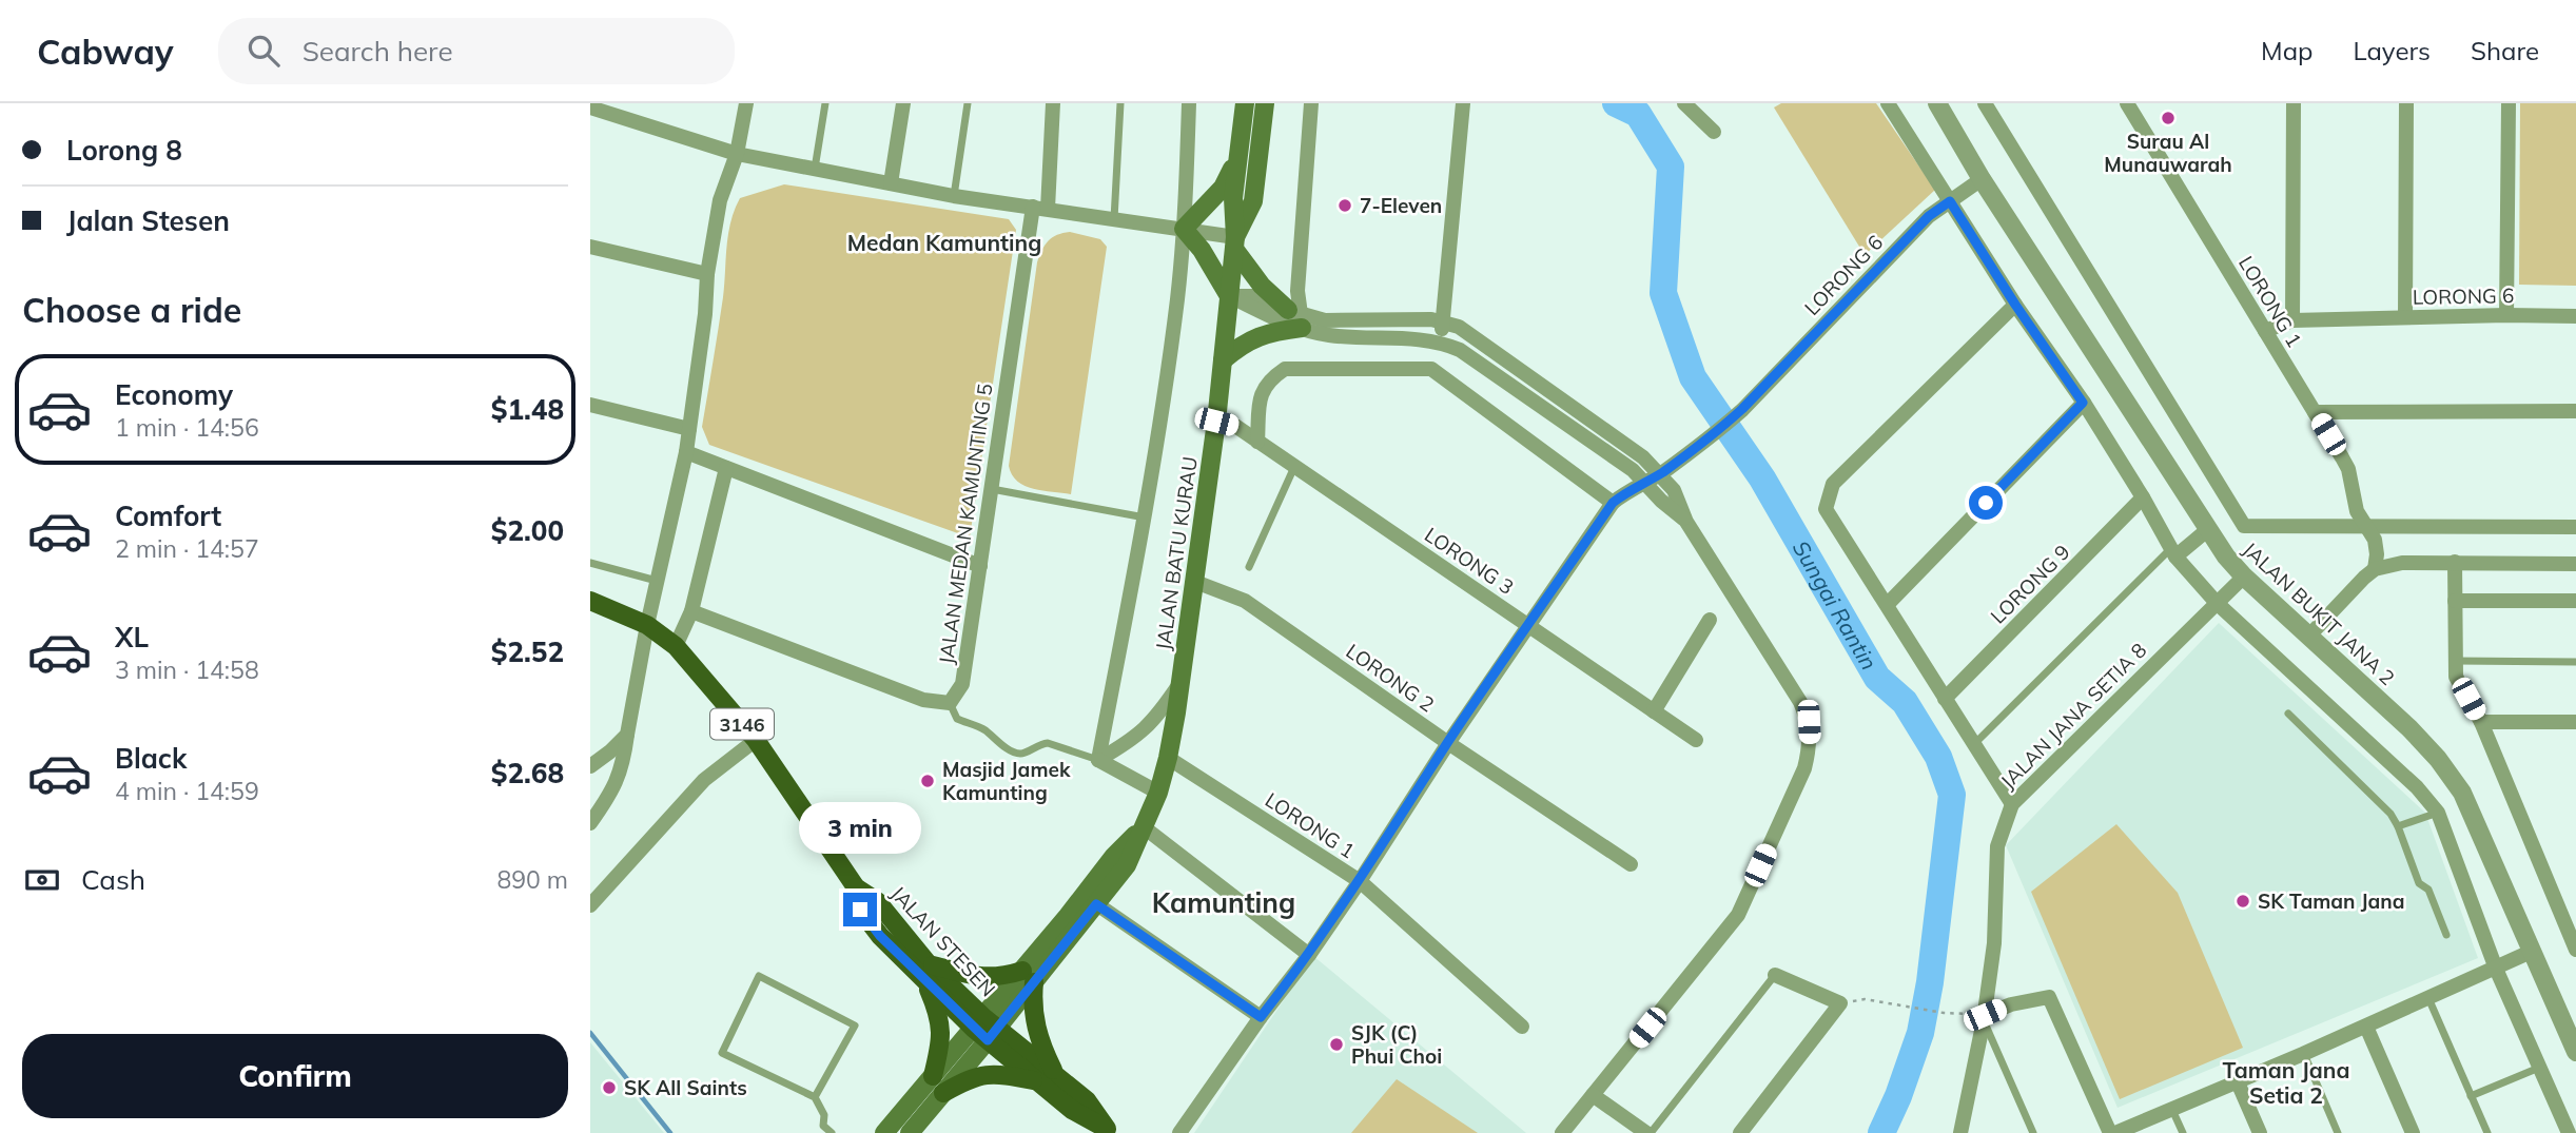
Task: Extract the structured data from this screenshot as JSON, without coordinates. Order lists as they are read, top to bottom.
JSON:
{
  "streets": {
    "main road": ["JALAN BATU KURAU", "3146", "JALAN STESEN"],
    "street": [
      "LORONG 6",
      "LORONG 1",
      "JALAN MEDAN KAMUNTING 5",
      "LORONG 3",
      "LORONG 9",
      "JALAN BUKIT JANA 2",
      "LORONG 2",
      "JALAN JANA SETIA 8"
    ]
  },
  "crossings": [
    ["LORONG 6", "LORONG 1"],
    ["LORONG 6", "JALAN BUKIT JANA 2"],
    ["LORONG 1", "JALAN BATU KURAU"],
    ["JALAN BATU KURAU", "LORONG 3"],
    ["JALAN BATU KURAU", "LORONG 2"],
    ["JALAN BATU KURAU", "3146"],
    ["JALAN BATU KURAU", "JALAN STESEN"],
    ["JALAN BUKIT JANA 2", "JALAN JANA SETIA 8"],
    ["3146", "JALAN STESEN"]
  ],
  "districts": ["Medan Kamunting", "Kamunting", "Taman Jana Setia 2"],
  "water": ["Sungai Rantin"],
  "places": [
    "Surau Al Munauwarah",
    "7-Eleven",
    "Masjid Jamek Kamunting",
    "SK Taman Jana",
    "SJK (C) Phui Choi",
    "SK All Saints"
  ],
  "page": {
    "header": "Cabway",
    "search": "Search here",
    "nav": ["Map", "Layers", "Share"],
    "banner": ["Lorong 8", "Jalan Stesen"],
    "heading": "Choose a ride",
    "list": [
      {
        "name": "Economy",
        "note": "1 min · 14:56",
        "value": "$1.48"
      },
      {
        "name": "Comfort",
        "note": "2 min · 14:57",
        "value": "$2.00"
      },
      {
        "name": "XL",
        "note": "3 min · 14:58",
        "value": "$2.52"
      },
      {
        "name": "Black",
        "note": "4 min · 14:59",
        "value": "$2.68"
      }
    ],
    "bubble": "3 min",
    "pay": ["Cash", "890 m"],
    "buttons": "Confirm"
  }
}
